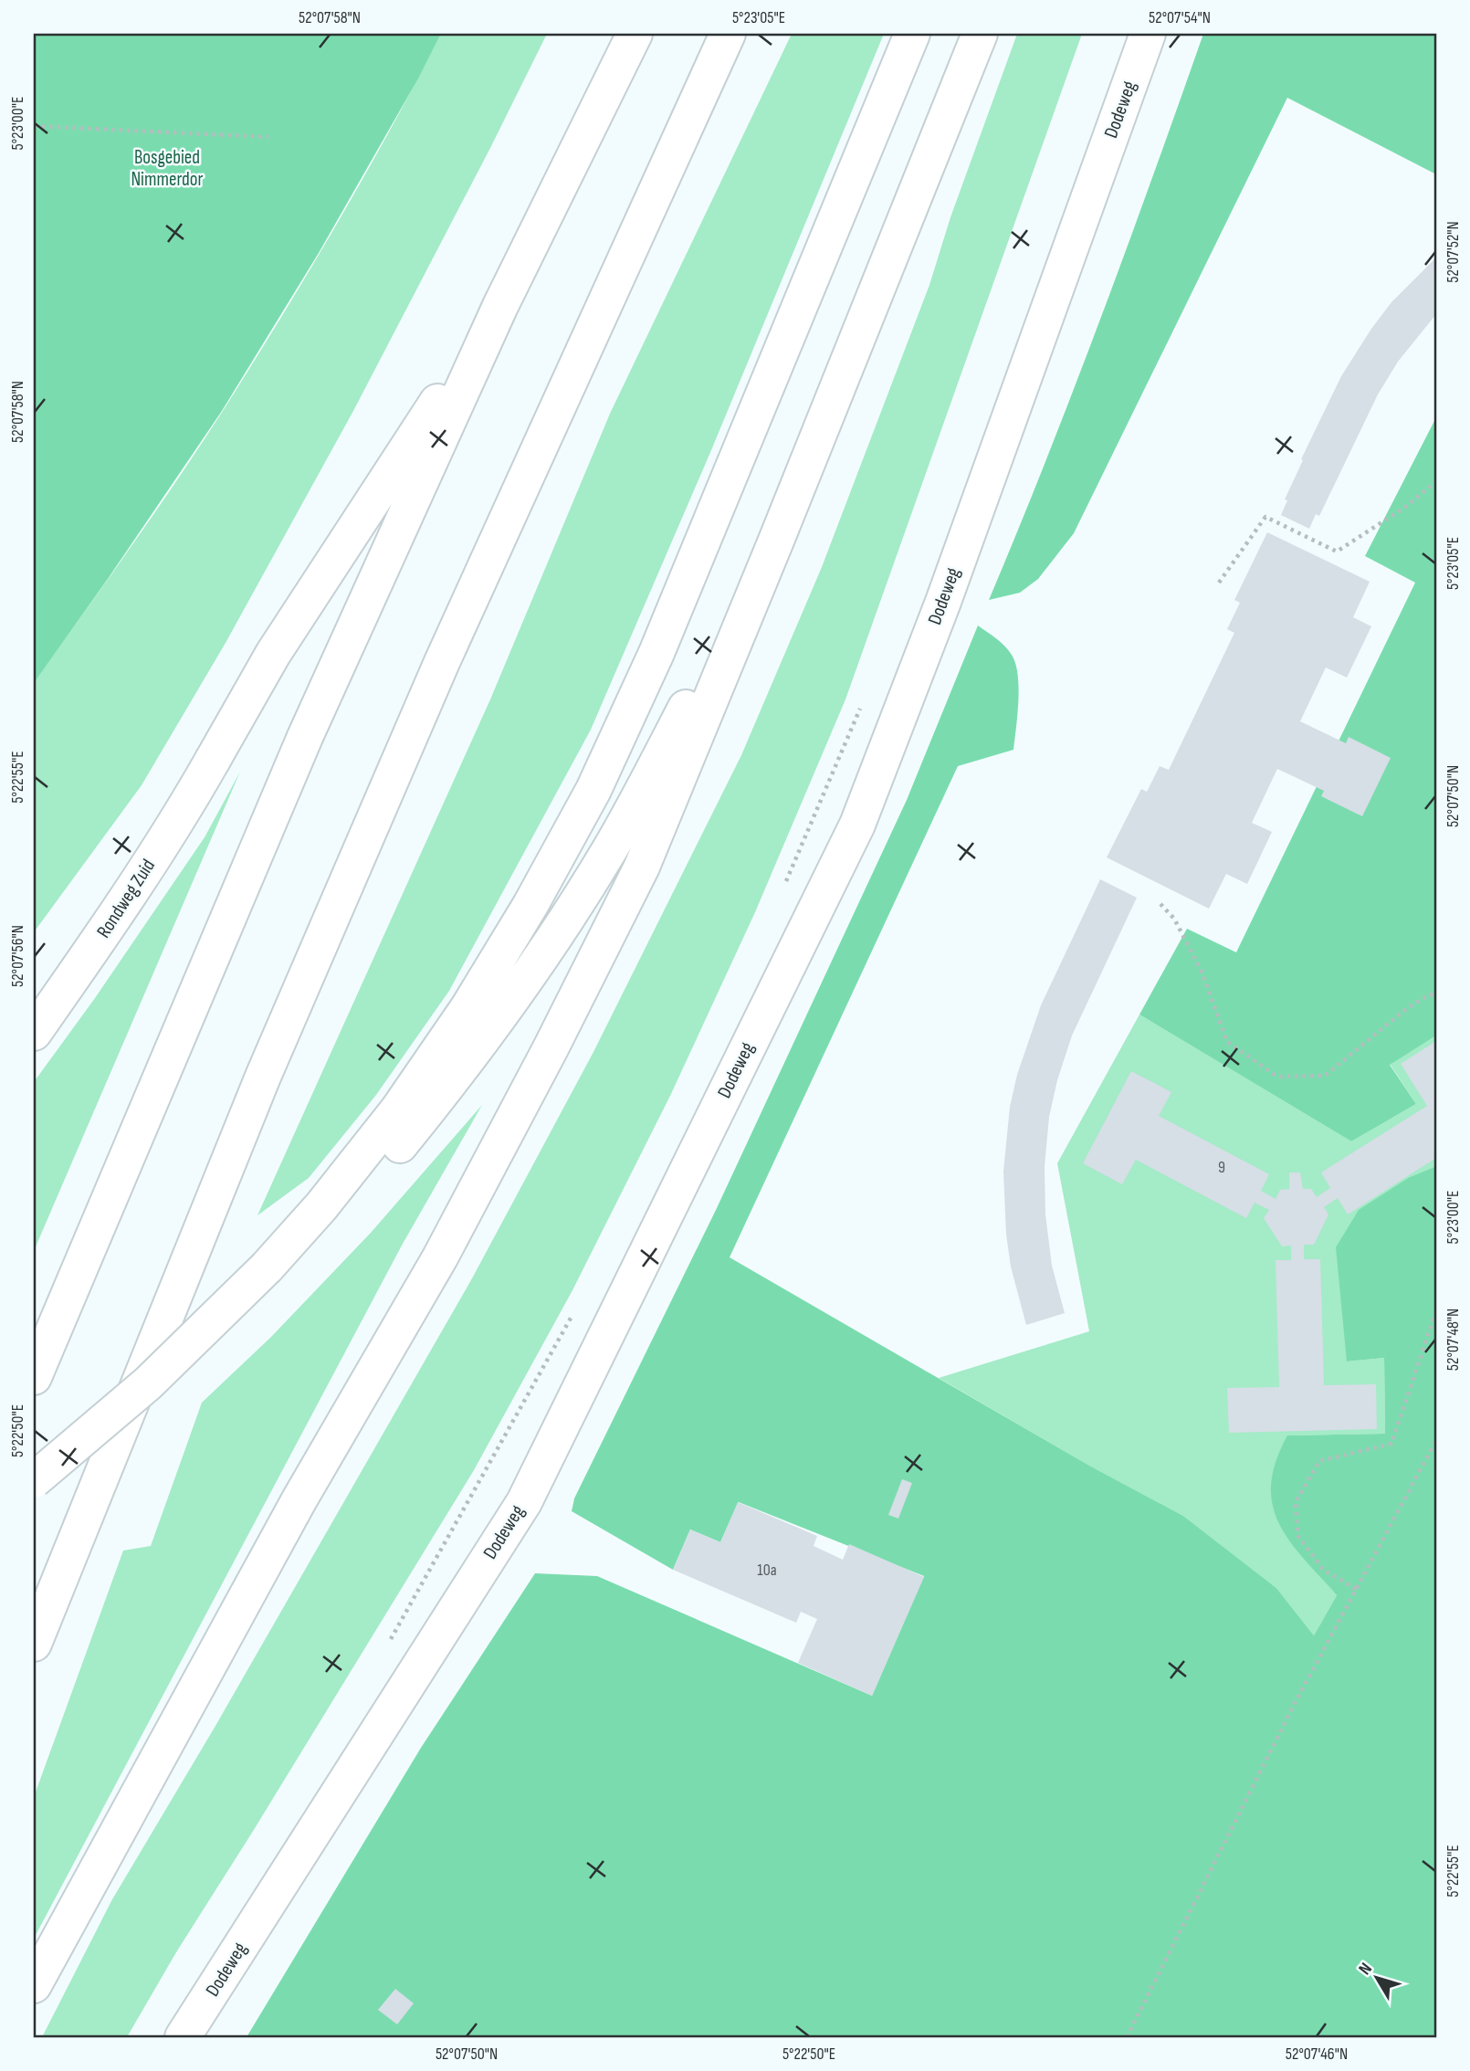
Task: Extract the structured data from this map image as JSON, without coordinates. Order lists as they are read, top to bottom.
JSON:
{
  "streets": {
    "main road": ["Dodeweg", "Rondweg Zuid"]
  },
  "parks": ["Bosgebied Nimmerdor"],
  "house_numbers": ["9", "10a"],
  "north": "top left",
  "coordinates": [
    "52°07'58\"N",
    "5°23'05\"E",
    "52°07'54\"N",
    "5°23'00\"E",
    "52°07'52\"N",
    "5°22'55\"E",
    "52°07'50\"N",
    "52°07'56\"N",
    "52°07'48\"N",
    "5°22'50\"E",
    "52°07'46\"N"
  ]
}
